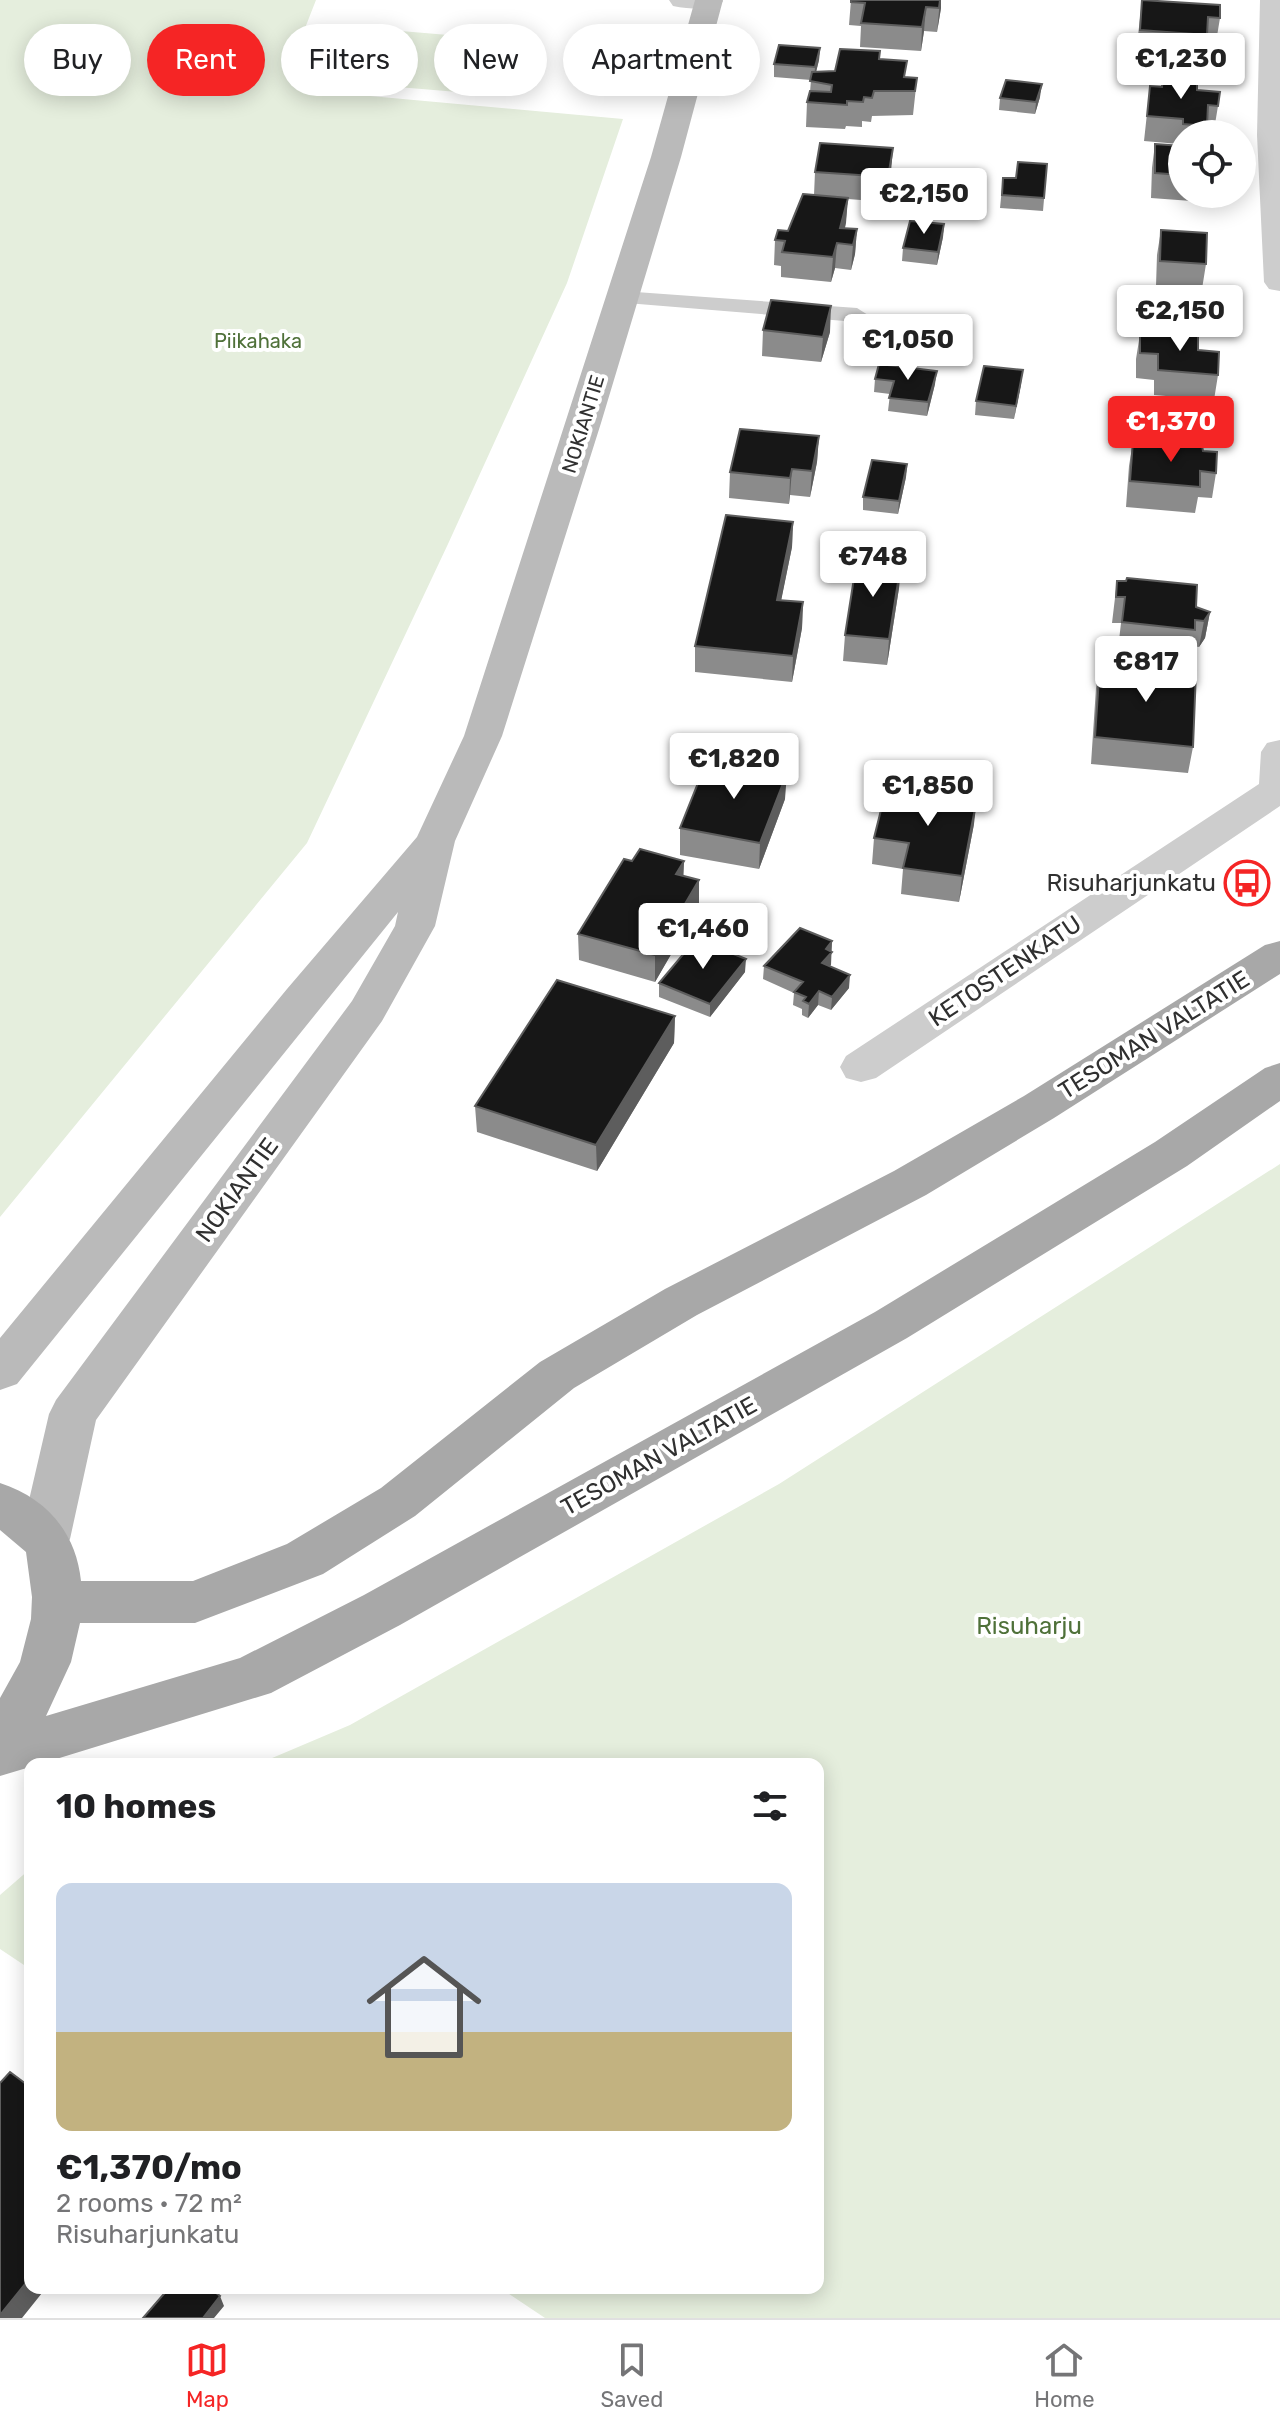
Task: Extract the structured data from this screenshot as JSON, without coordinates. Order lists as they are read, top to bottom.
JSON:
{
  "streets": {
    "main road": ["NOKIANTIE", "TESOMAN VALTATIE"],
    "street": ["KETOSTENKATU"]
  },
  "parks": ["Piikahaka", "Risuharju"],
  "places": {
    "bus stop": ["Risuharjunkatu"]
  },
  "page": {
    "chip": [
      "Buy",
      "Rent",
      "Filters",
      "New",
      "Apartment"
    ],
    "price": [
      "€1,230",
      "€2,150",
      "€2,150",
      "€1,050",
      "€1,370",
      "€748",
      "€817",
      "€1,820",
      "€1,850",
      "€1,460"
    ],
    "heading": "10 homes",
    "list": [
      {
        "name": "€1,370/mo",
        "note": "2 rooms · 72 m² · Risuharjunkatu"
      }
    ],
    "tabs": ["Map", "Saved", "Home"]
  }
}
